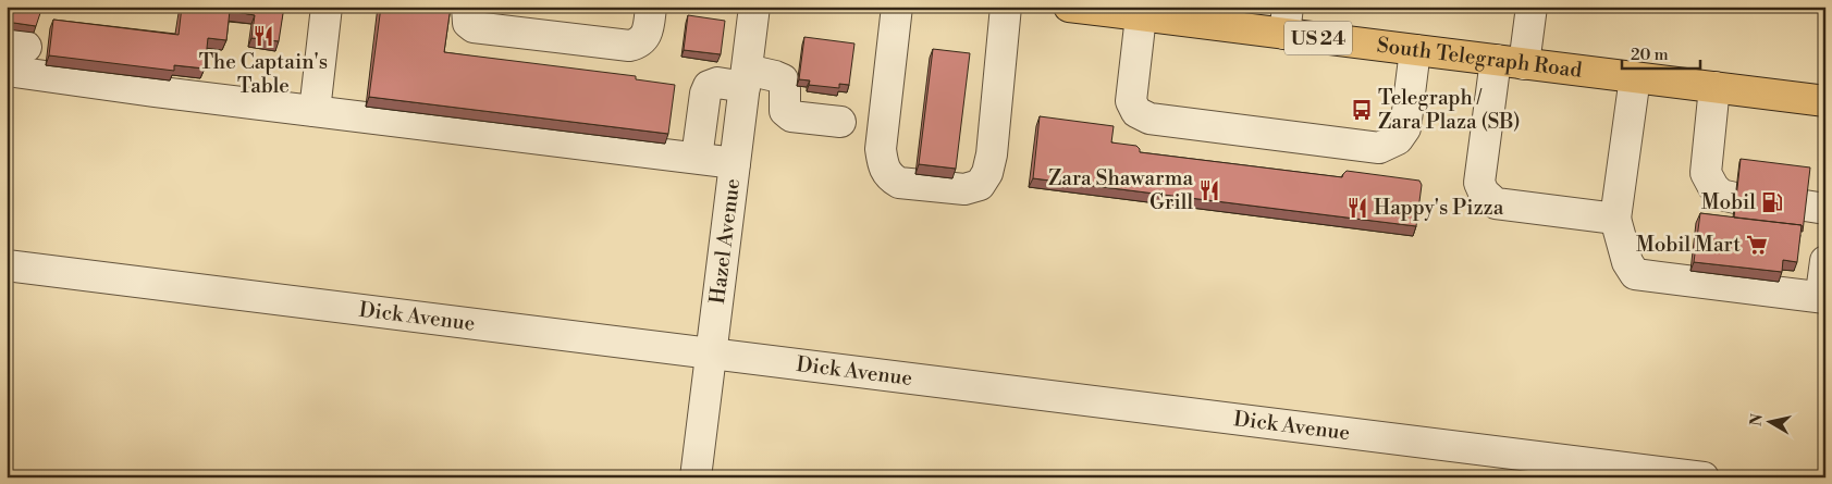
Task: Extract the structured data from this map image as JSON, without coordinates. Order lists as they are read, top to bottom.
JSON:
{
  "streets": {
    "highway": ["US 24", "South Telegraph Road"],
    "street": ["Hazel Avenue", "Dick Avenue"]
  },
  "crossings": [
    ["Hazel Avenue", "Dick Avenue"]
  ],
  "places": {
    "restaurant": ["The Captain's Table", "Zara Shawarma Grill", "Happy's Pizza"],
    "bus stop": ["Telegraph / Zara Plaza (SB)"],
    "fuel station": ["Mobil"],
    "supermarket": ["Mobil Mart"]
  },
  "scale_bar": "20 m",
  "north": "left"
}
